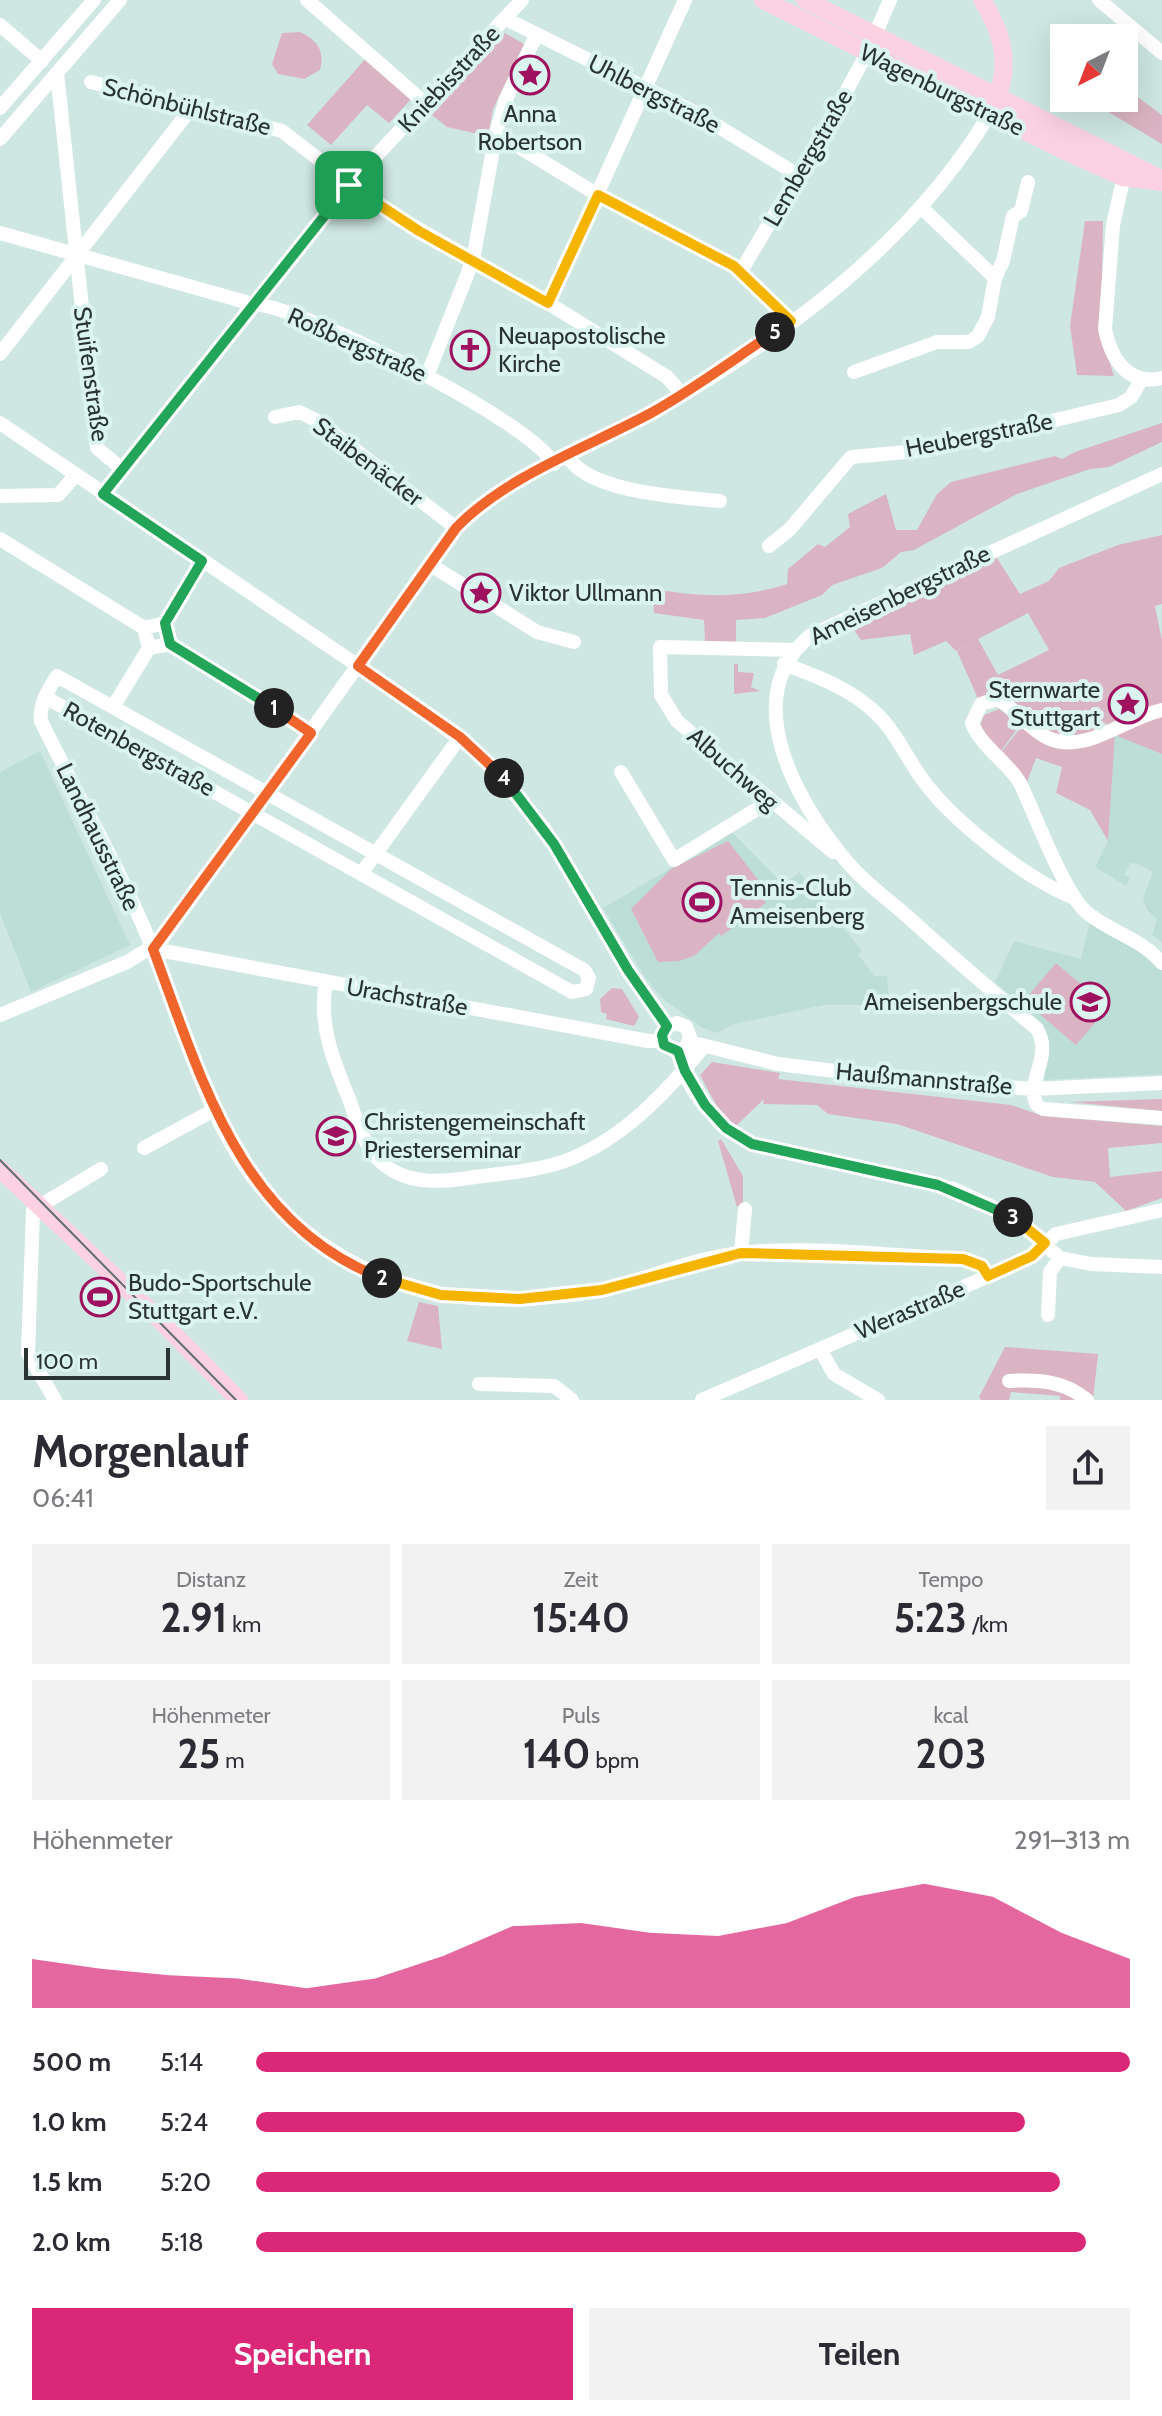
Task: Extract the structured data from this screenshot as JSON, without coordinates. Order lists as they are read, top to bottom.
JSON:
{
  "streets": {
    "main road": ["Wagenburgstraße"],
    "street": [
      "Kniebisstraße",
      "Uhlbergstraße",
      "Schönbühlstraße",
      "Lembergstraße",
      "Roßbergstraße",
      "Stuifenstraße",
      "Heubergstraße",
      "Staibenäcker",
      "Ameisenbergstraße",
      "Rotenbergstraße",
      "Albuchweg",
      "Landhausstraße",
      "Urachstraße",
      "Haußmannstraße",
      "Werastraße"
    ]
  },
  "crossings": [
    ["Kniebisstraße", "Uhlbergstraße"],
    ["Kniebisstraße", "Schönbühlstraße"],
    ["Kniebisstraße", "Roßbergstraße"],
    ["Kniebisstraße", "Stuifenstraße"],
    ["Wagenburgstraße", "Lembergstraße"],
    ["Uhlbergstraße", "Lembergstraße"],
    ["Roßbergstraße", "Stuifenstraße"],
    ["Ameisenbergstraße", "Albuchweg"],
    ["Ameisenbergstraße", "Haußmannstraße"],
    ["Rotenbergstraße", "Landhausstraße"],
    ["Landhausstraße", "Urachstraße"],
    ["Landhausstraße", "Werastraße"]
  ],
  "places": {
    "place": ["Anna Robertson", "Viktor Ullmann", "Sternwarte Stuttgart"],
    "church": ["Neuapostolische Kirche"],
    "sports": ["Tennis-Club Ameisenberg", "Budo-Sportschule Stuttgart e.V."],
    "school or university": ["Ameisenbergschule", "Christengemeinschaft Priesterseminar"]
  },
  "scale_bar": "100 m",
  "north": "bottom left",
  "page": {
    "pins": [
      "5",
      "1",
      "4",
      "3",
      "2"
    ],
    "scale": "100 m",
    "heading": ["Morgenlauf", "06:41"],
    "stats": [
      ["Distanz", "2.91 km"],
      ["Zeit", "15:40"],
      ["Tempo", "5:23 /km"],
      ["Höhenmeter", "25 m"],
      ["Puls", "140 bpm"],
      ["kcal", "203"]
    ],
    "chart": ["Höhenmeter", "291–313 m"],
    "list": [
      {
        "name": "500 m",
        "note": "5:14"
      },
      {
        "name": "1.0 km",
        "note": "5:24"
      },
      {
        "name": "1.5 km",
        "note": "5:20"
      },
      {
        "name": "2.0 km",
        "note": "5:18"
      }
    ],
    "buttons": ["Speichern", "Teilen"]
  }
}
